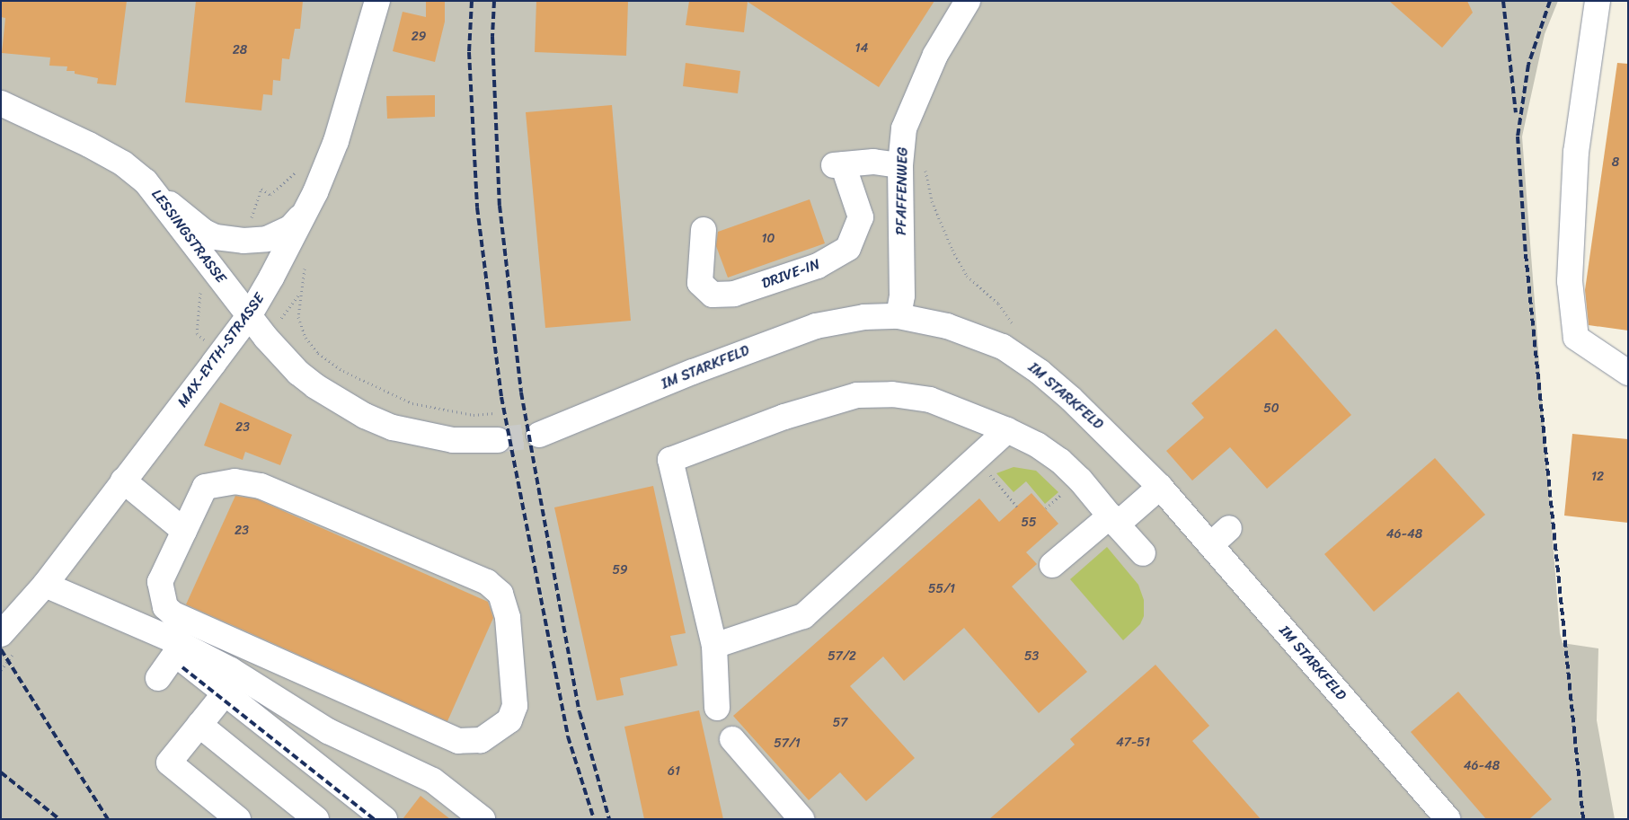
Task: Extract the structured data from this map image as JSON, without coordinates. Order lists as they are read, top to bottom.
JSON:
{
  "streets": {
    "main road": [
      "PFAFFENWEG",
      "LESSINGSTRASSE",
      "DRIVE-IN",
      "MAX-EYTH-STRASSE",
      "IM STARKFELD"
    ]
  },
  "crossings": [
    ["PFAFFENWEG", "DRIVE-IN"],
    ["PFAFFENWEG", "IM STARKFELD"],
    ["LESSINGSTRASSE", "MAX-EYTH-STRASSE"]
  ],
  "house_numbers": [
    "29",
    "14",
    "28",
    "8",
    "10",
    "50",
    "23",
    "12",
    "55",
    "23",
    "46-48",
    "59",
    "55/1",
    "57/2",
    "53",
    "57",
    "47-51",
    "57/1",
    "46-48",
    "61"
  ]
}
